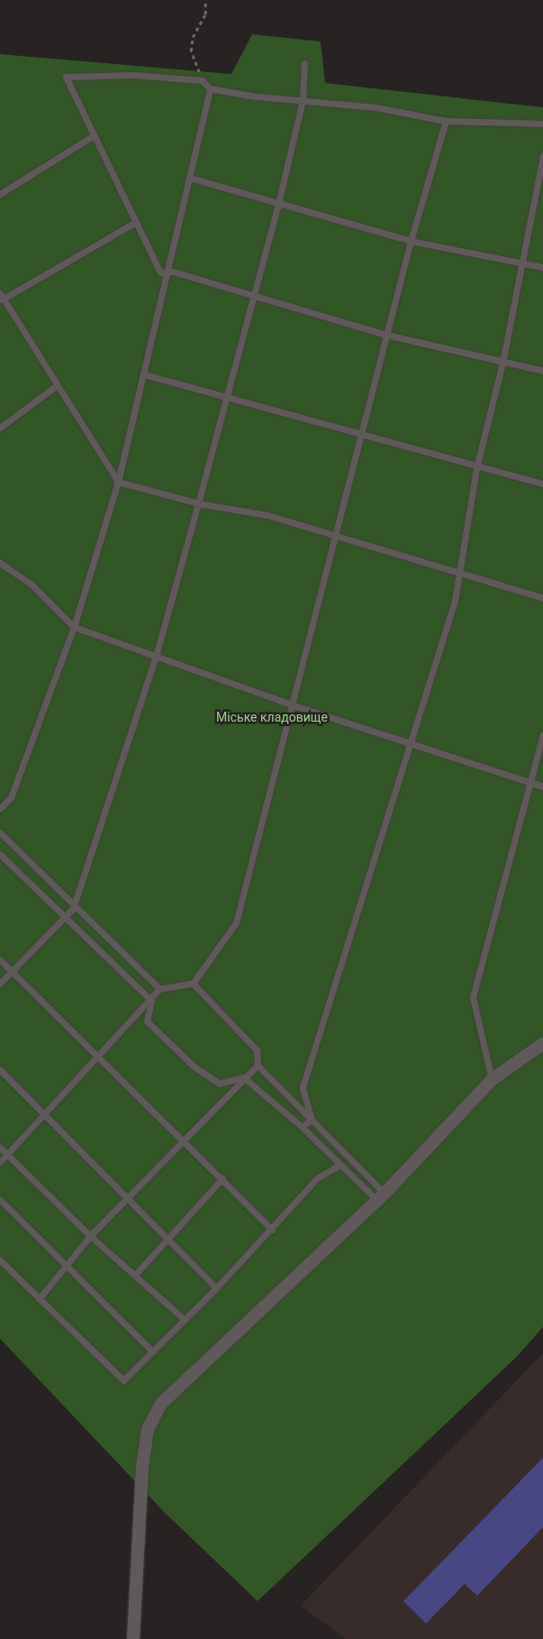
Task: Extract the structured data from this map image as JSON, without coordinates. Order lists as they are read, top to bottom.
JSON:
{
  "parks": ["Міське кладовище"]
}
